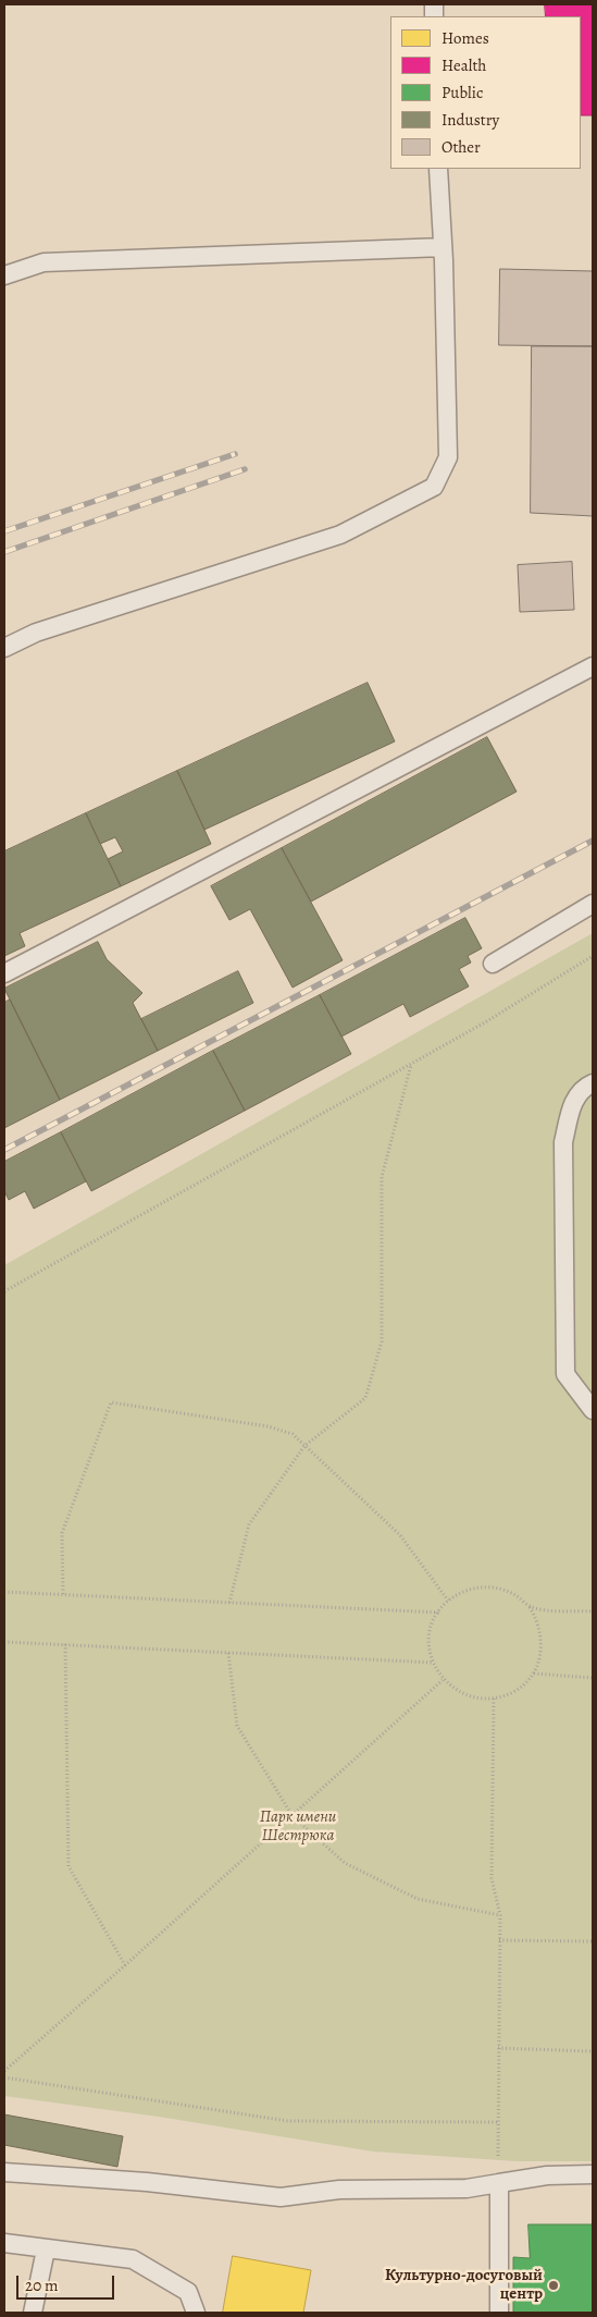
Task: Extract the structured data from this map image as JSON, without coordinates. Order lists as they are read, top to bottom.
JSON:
{
  "parks": ["Парк имени Шестрюка"],
  "places": ["Культурно-досуговый центр"],
  "legend": [
    "Homes",
    "Health",
    "Public",
    "Industry",
    "Other"
  ],
  "scale_bar": "20 m"
}
